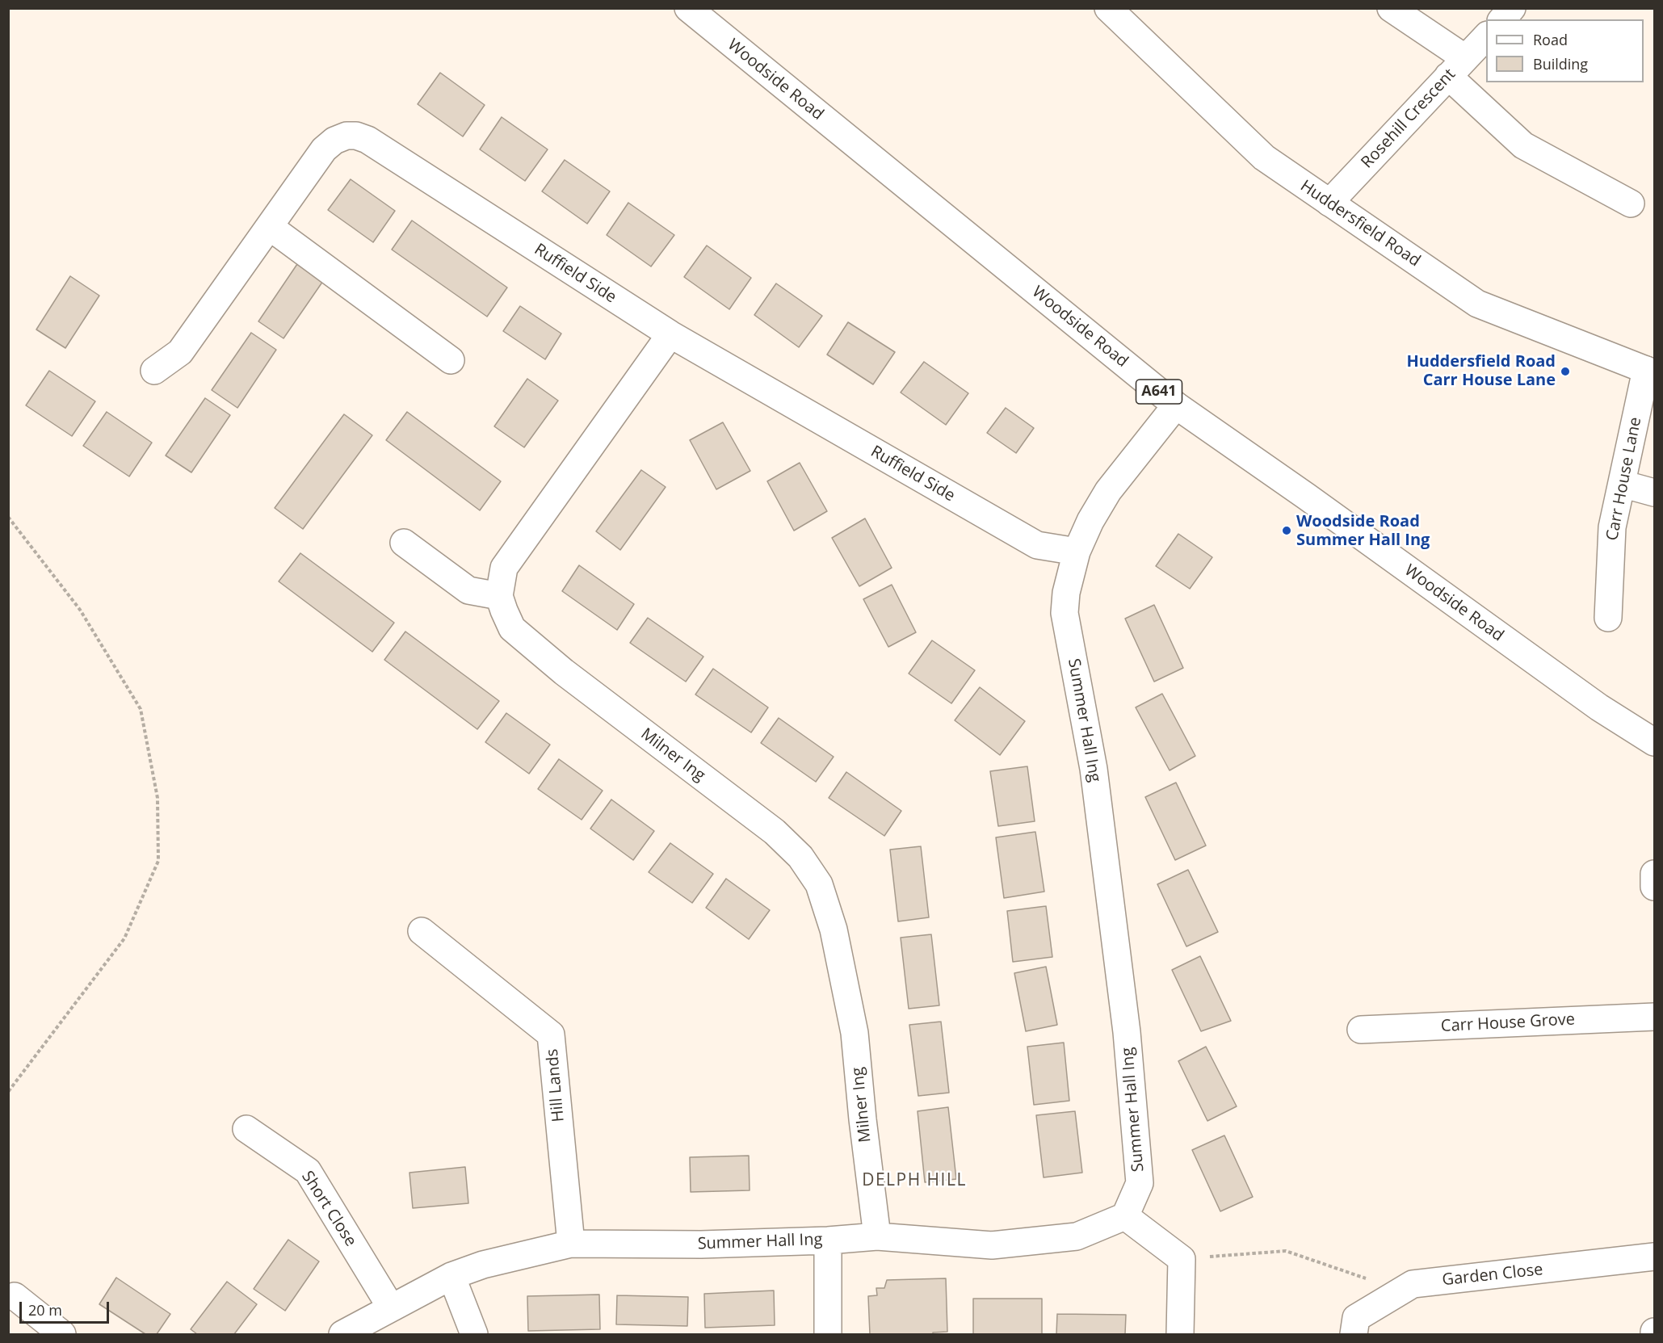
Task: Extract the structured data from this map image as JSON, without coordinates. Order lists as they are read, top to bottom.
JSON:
{
  "streets": {
    "street": [
      "Woodside Road",
      "Rosehill Crescent",
      "Huddersfield Road",
      "Ruffield Side",
      "A641",
      "Carr House Lane",
      "Summer Hall Ing",
      "Milner Ing",
      "Carr House Grove",
      "Hill Lands",
      "Short Close",
      "Garden Close"
    ]
  },
  "crossings": [
    ["Woodside Road", "Summer Hall Ing"],
    ["Rosehill Crescent", "Huddersfield Road"],
    ["Huddersfield Road", "Carr House Lane"],
    ["Ruffield Side", "Summer Hall Ing"],
    ["Summer Hall Ing", "Milner Ing"],
    ["Summer Hall Ing", "Hill Lands"],
    ["Summer Hall Ing", "Short Close"]
  ],
  "districts": ["DELPH HILL"],
  "places": ["Huddersfield Road Carr House Lane", "Woodside Road Summer Hall Ing"],
  "legend": ["Road", "Building"],
  "scale_bar": "20 m"
}
